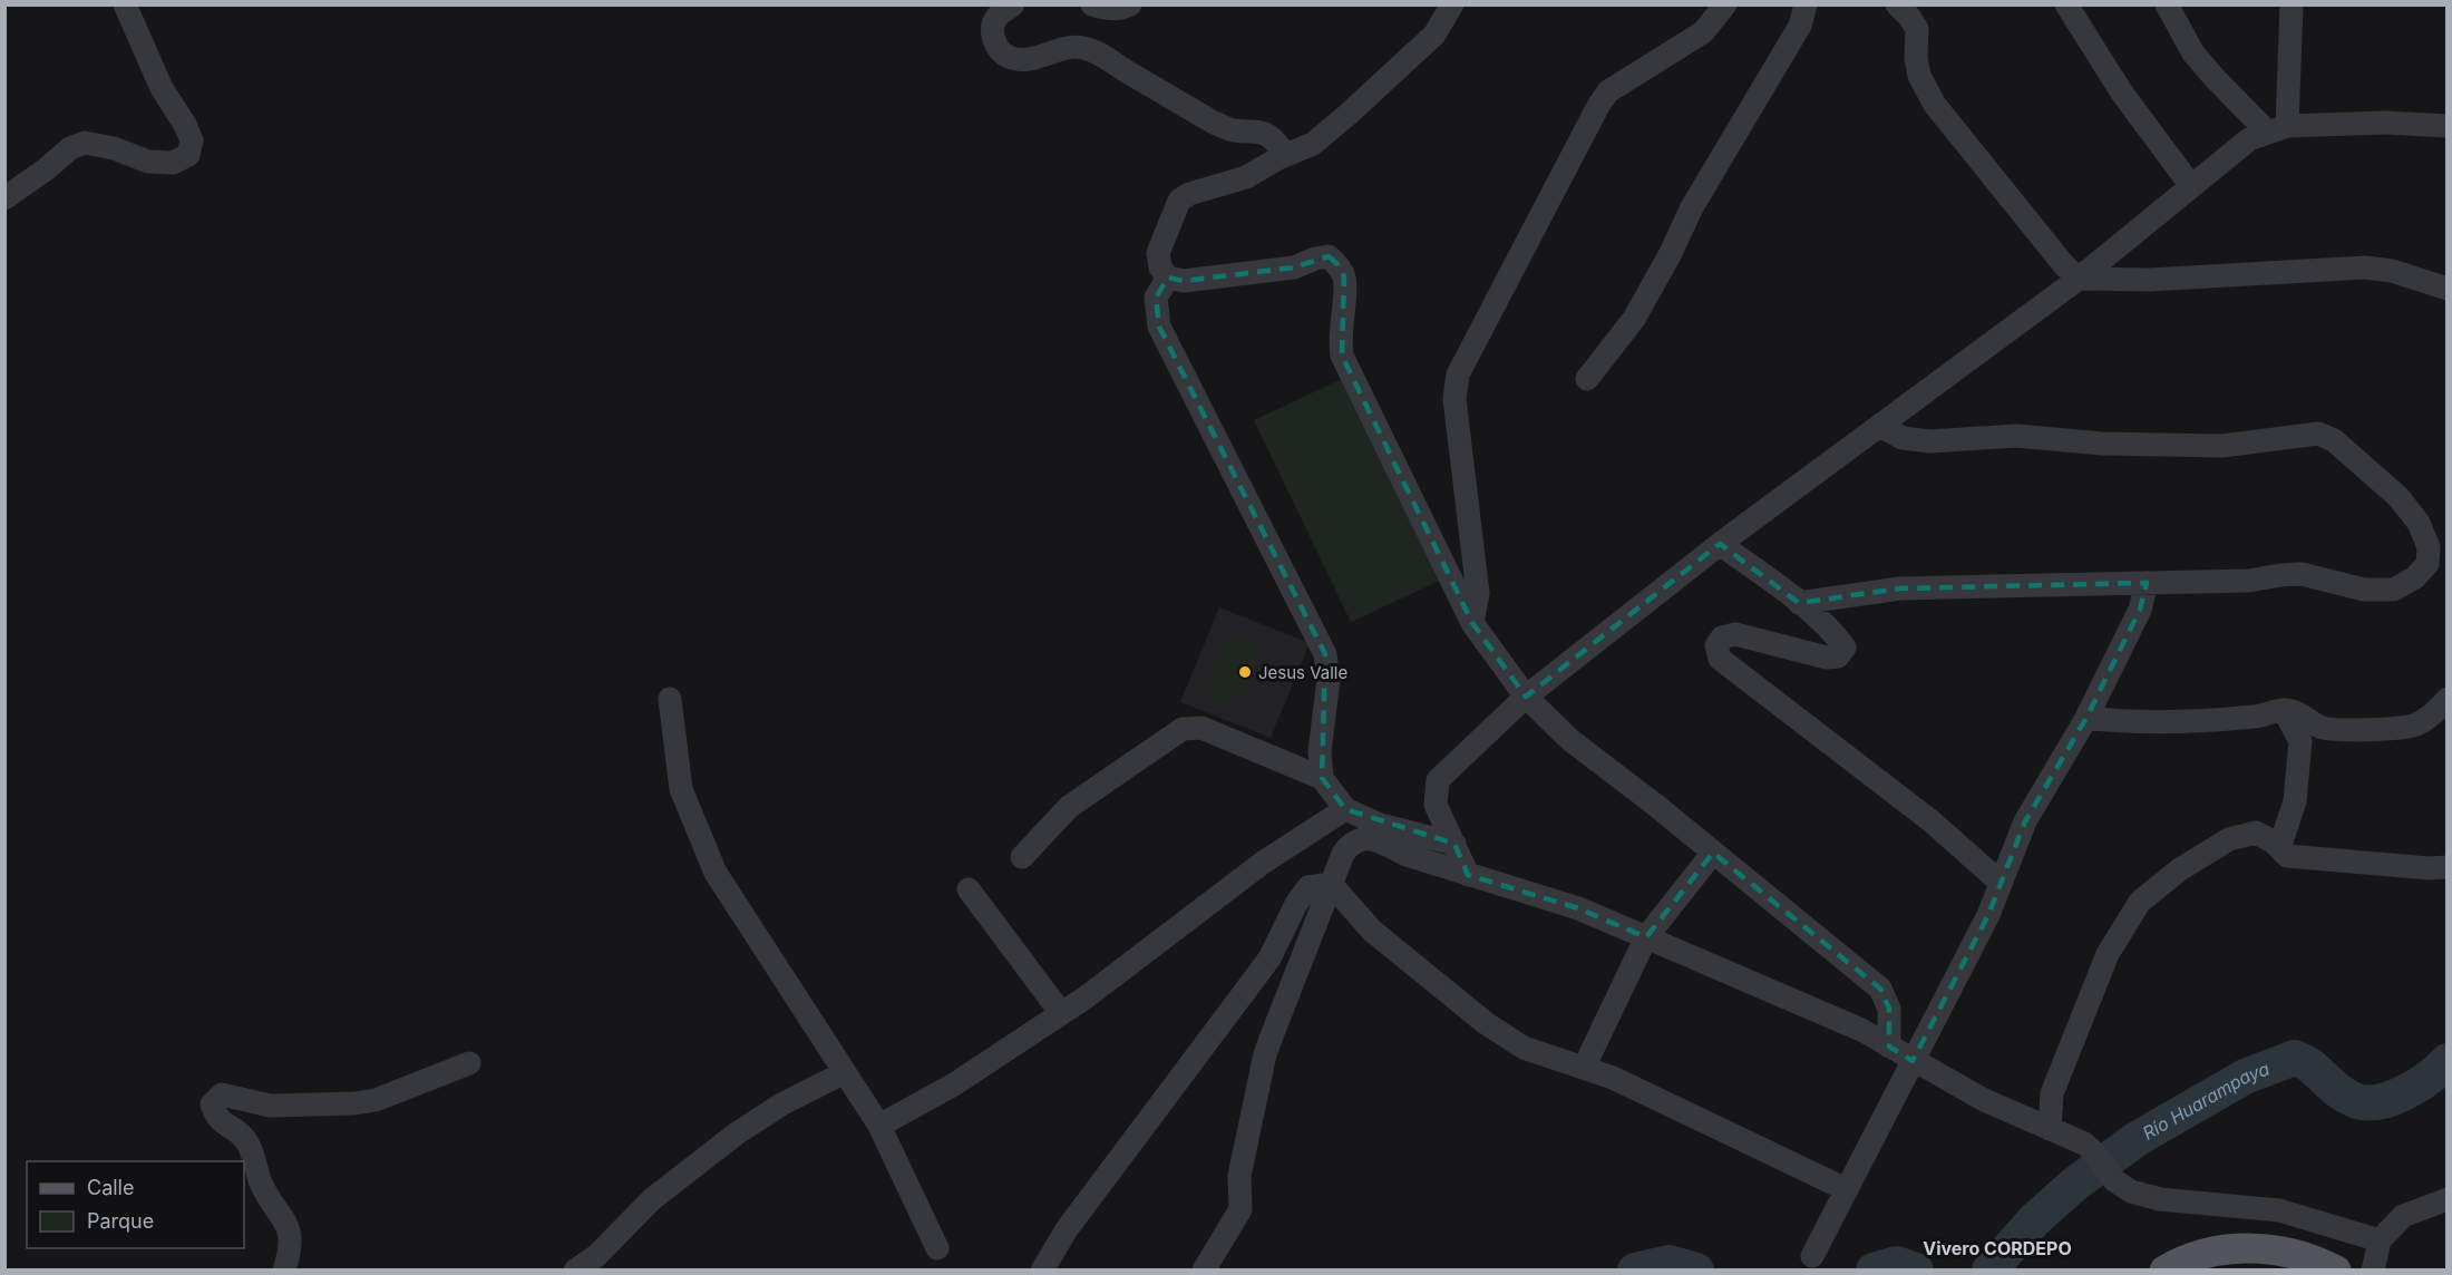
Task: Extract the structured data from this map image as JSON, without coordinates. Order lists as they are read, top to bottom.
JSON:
{
  "districts": ["Vivero CORDEPO"],
  "water": ["Río Huarampaya"],
  "places": ["Jesus Valle"],
  "legend": ["Calle", "Parque"]
}
